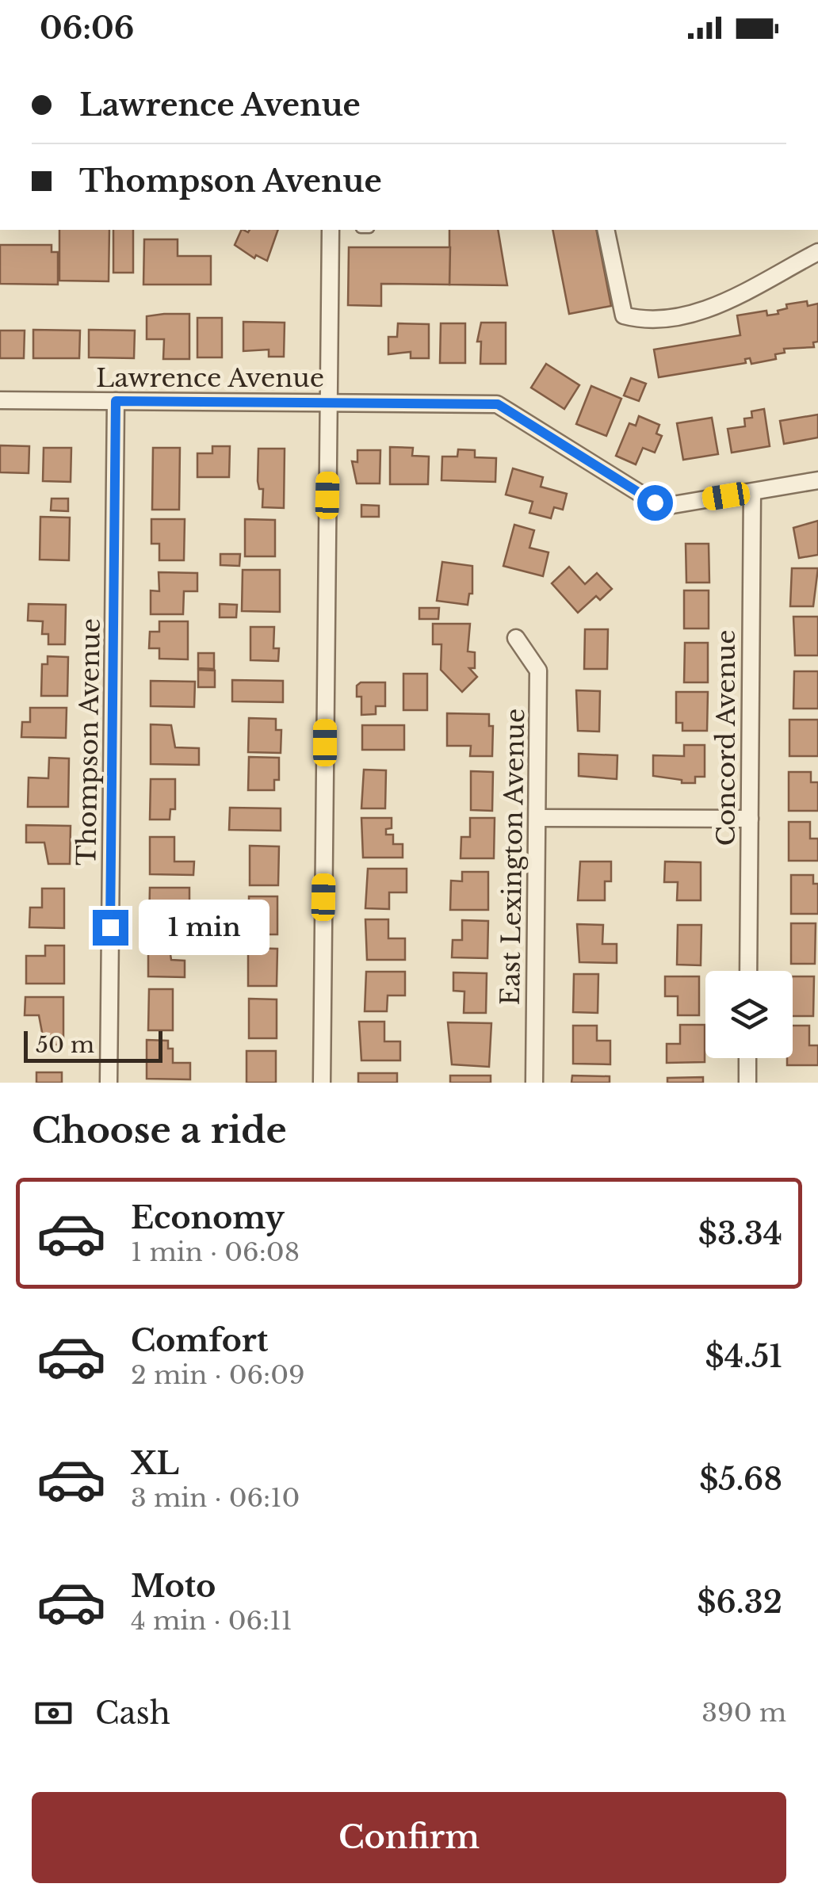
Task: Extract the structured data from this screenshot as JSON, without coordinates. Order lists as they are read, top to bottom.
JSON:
{
  "streets": {
    "street": [
      "Lawrence Avenue",
      "Concord Avenue",
      "Thompson Avenue",
      "East Lexington Avenue"
    ]
  },
  "crossings": [
    ["Lawrence Avenue", "Concord Avenue"],
    ["Lawrence Avenue", "Thompson Avenue"]
  ],
  "scale_bar": "50 m",
  "page": {
    "status": "06:06",
    "banner": ["Lawrence Avenue", "Thompson Avenue"],
    "bubble": "1 min",
    "scale": "50 m",
    "heading": "Choose a ride",
    "list": [
      {
        "name": "Economy",
        "note": "1 min · 06:08",
        "value": "$3.34"
      },
      {
        "name": "Comfort",
        "note": "2 min · 06:09",
        "value": "$4.51"
      },
      {
        "name": "XL",
        "note": "3 min · 06:10",
        "value": "$5.68"
      },
      {
        "name": "Moto",
        "note": "4 min · 06:11",
        "value": "$6.32"
      }
    ],
    "pay": ["Cash", "390 m"],
    "buttons": "Confirm"
  }
}
